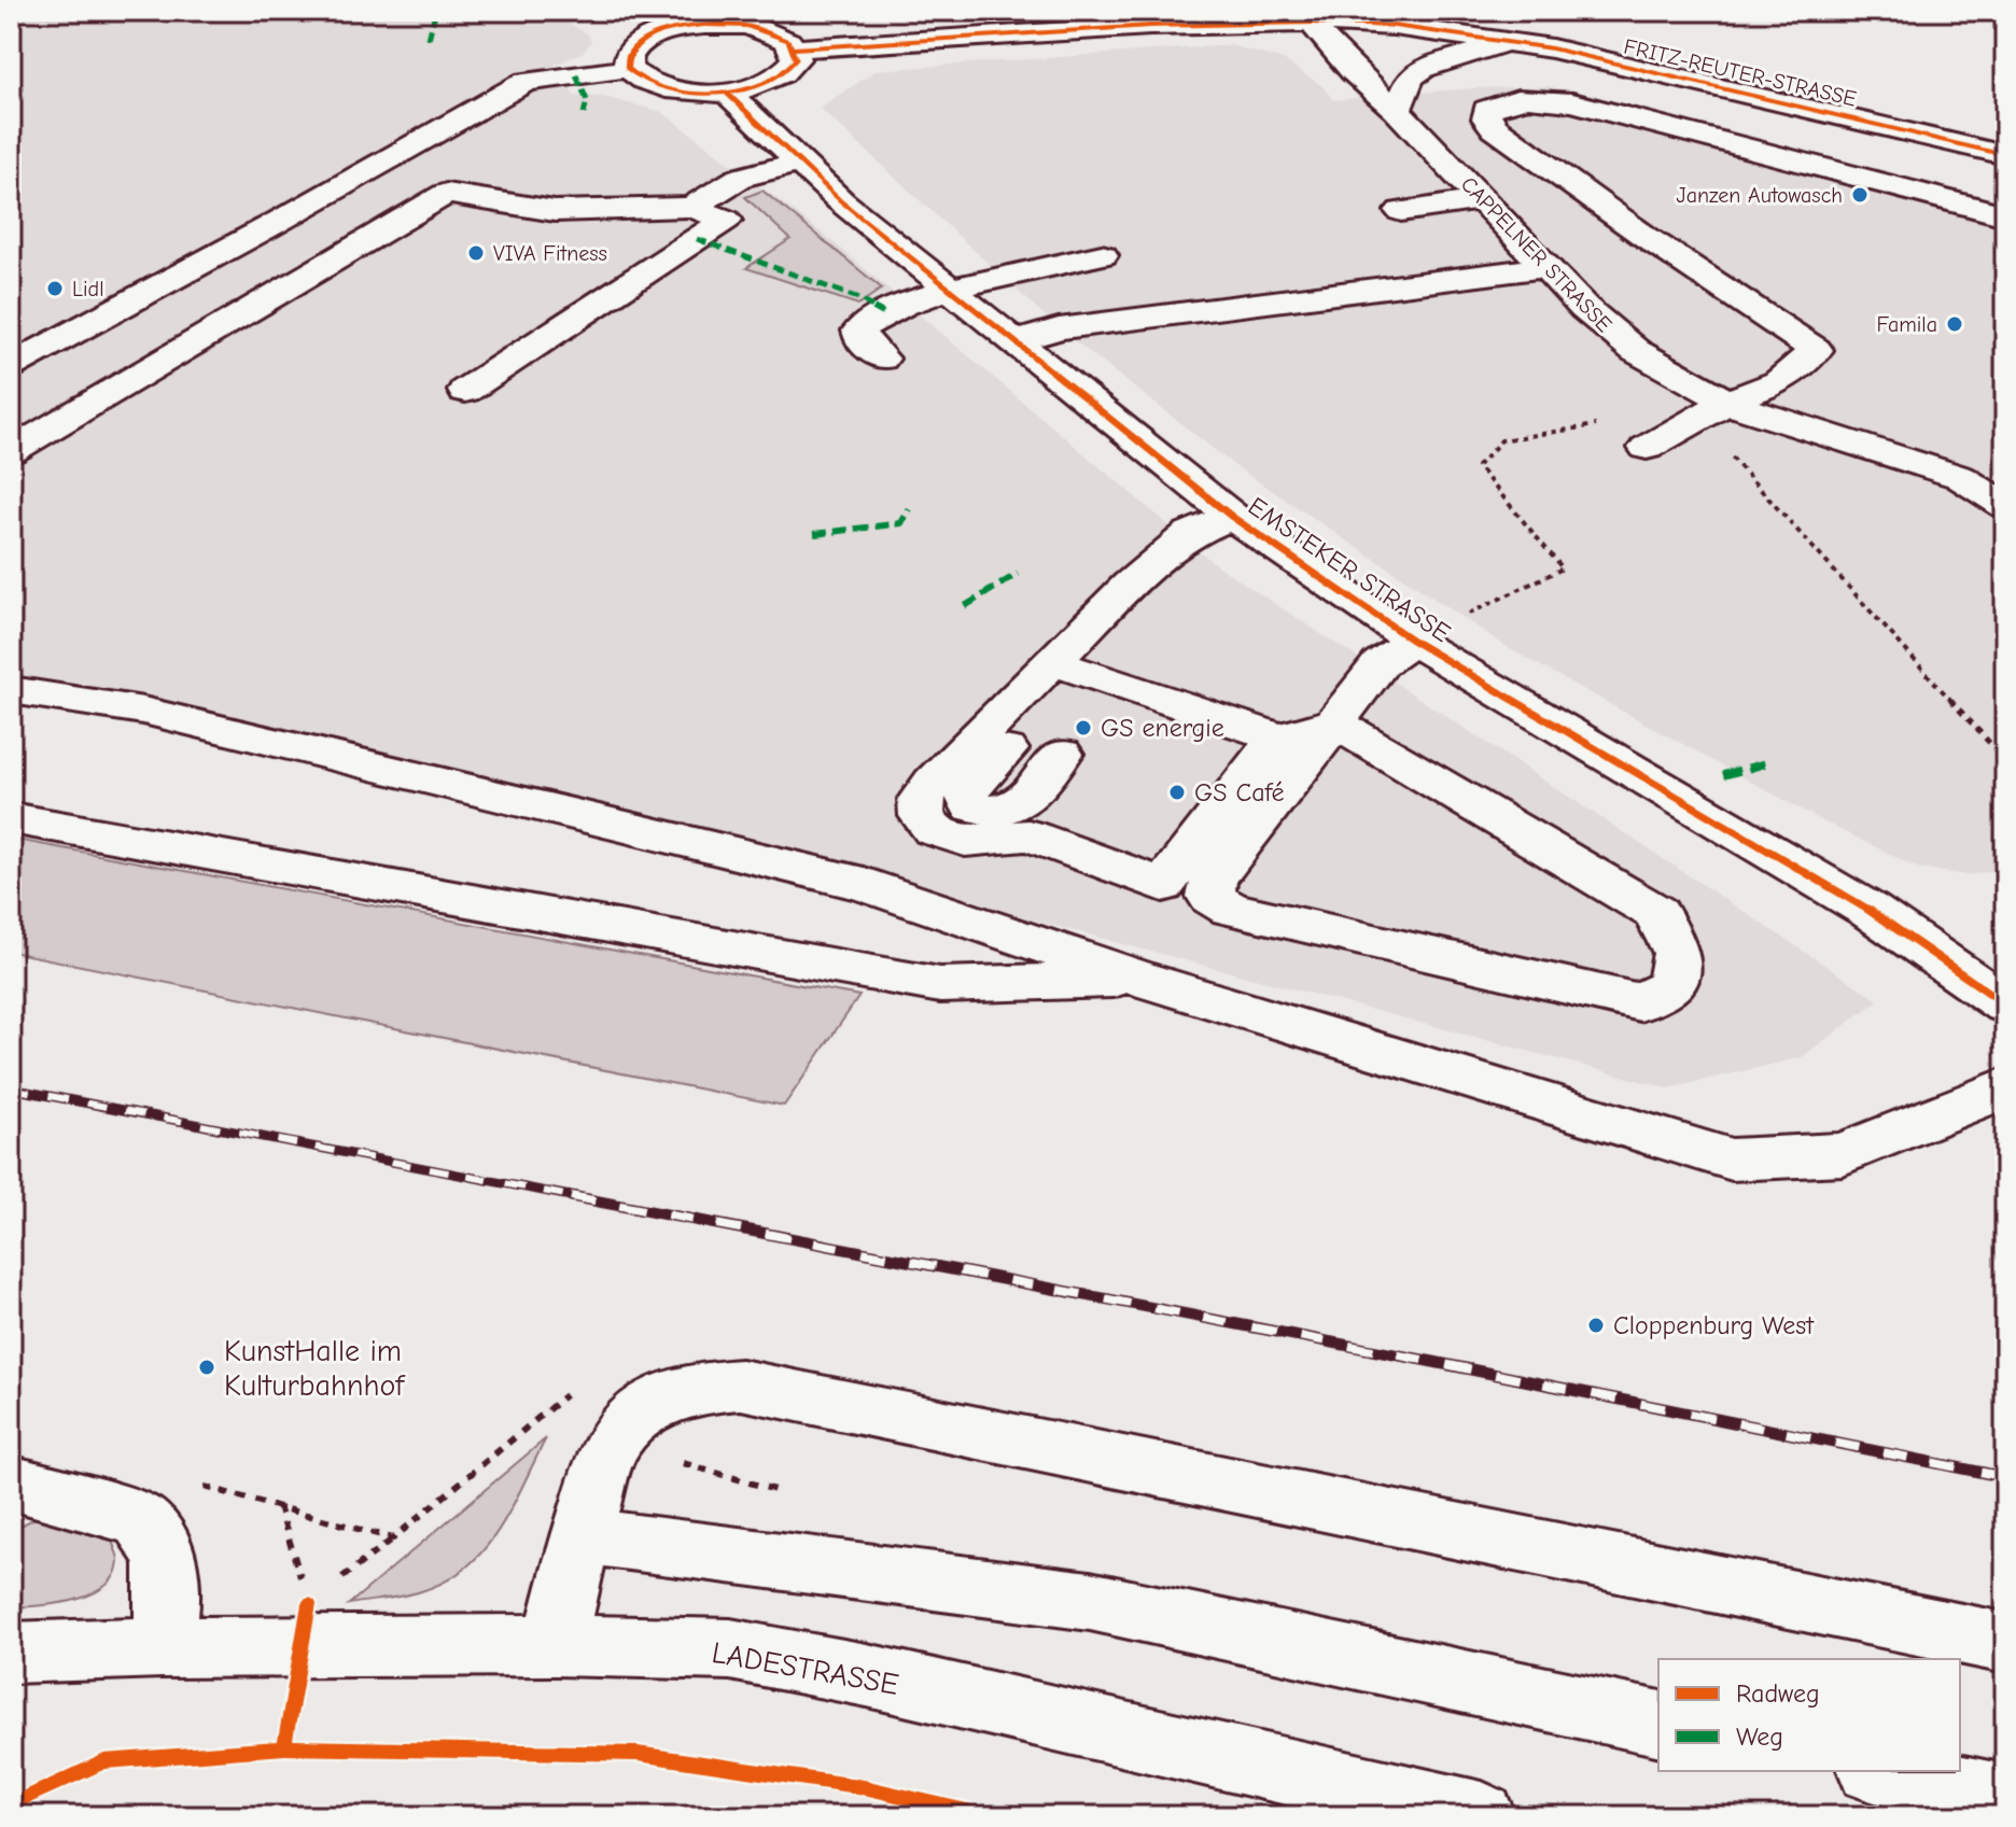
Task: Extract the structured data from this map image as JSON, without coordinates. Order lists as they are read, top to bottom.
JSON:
{
  "streets": {
    "street": [
      "FRITZ-REUTER-STRASSE",
      "CAPPELNER STRASSE",
      "EMSTEKER STRASSE",
      "LADESTRASSE"
    ]
  },
  "crossings": [
    ["FRITZ-REUTER-STRASSE", "CAPPELNER STRASSE"]
  ],
  "places": [
    "Janzen Autowasch",
    "VIVA Fitness",
    "Lidl",
    "Famila",
    "GS energie",
    "GS Café",
    "Cloppenburg West",
    "KunstHalle im Kulturbahnhof"
  ],
  "legend": ["Radweg", "Weg"]
}
